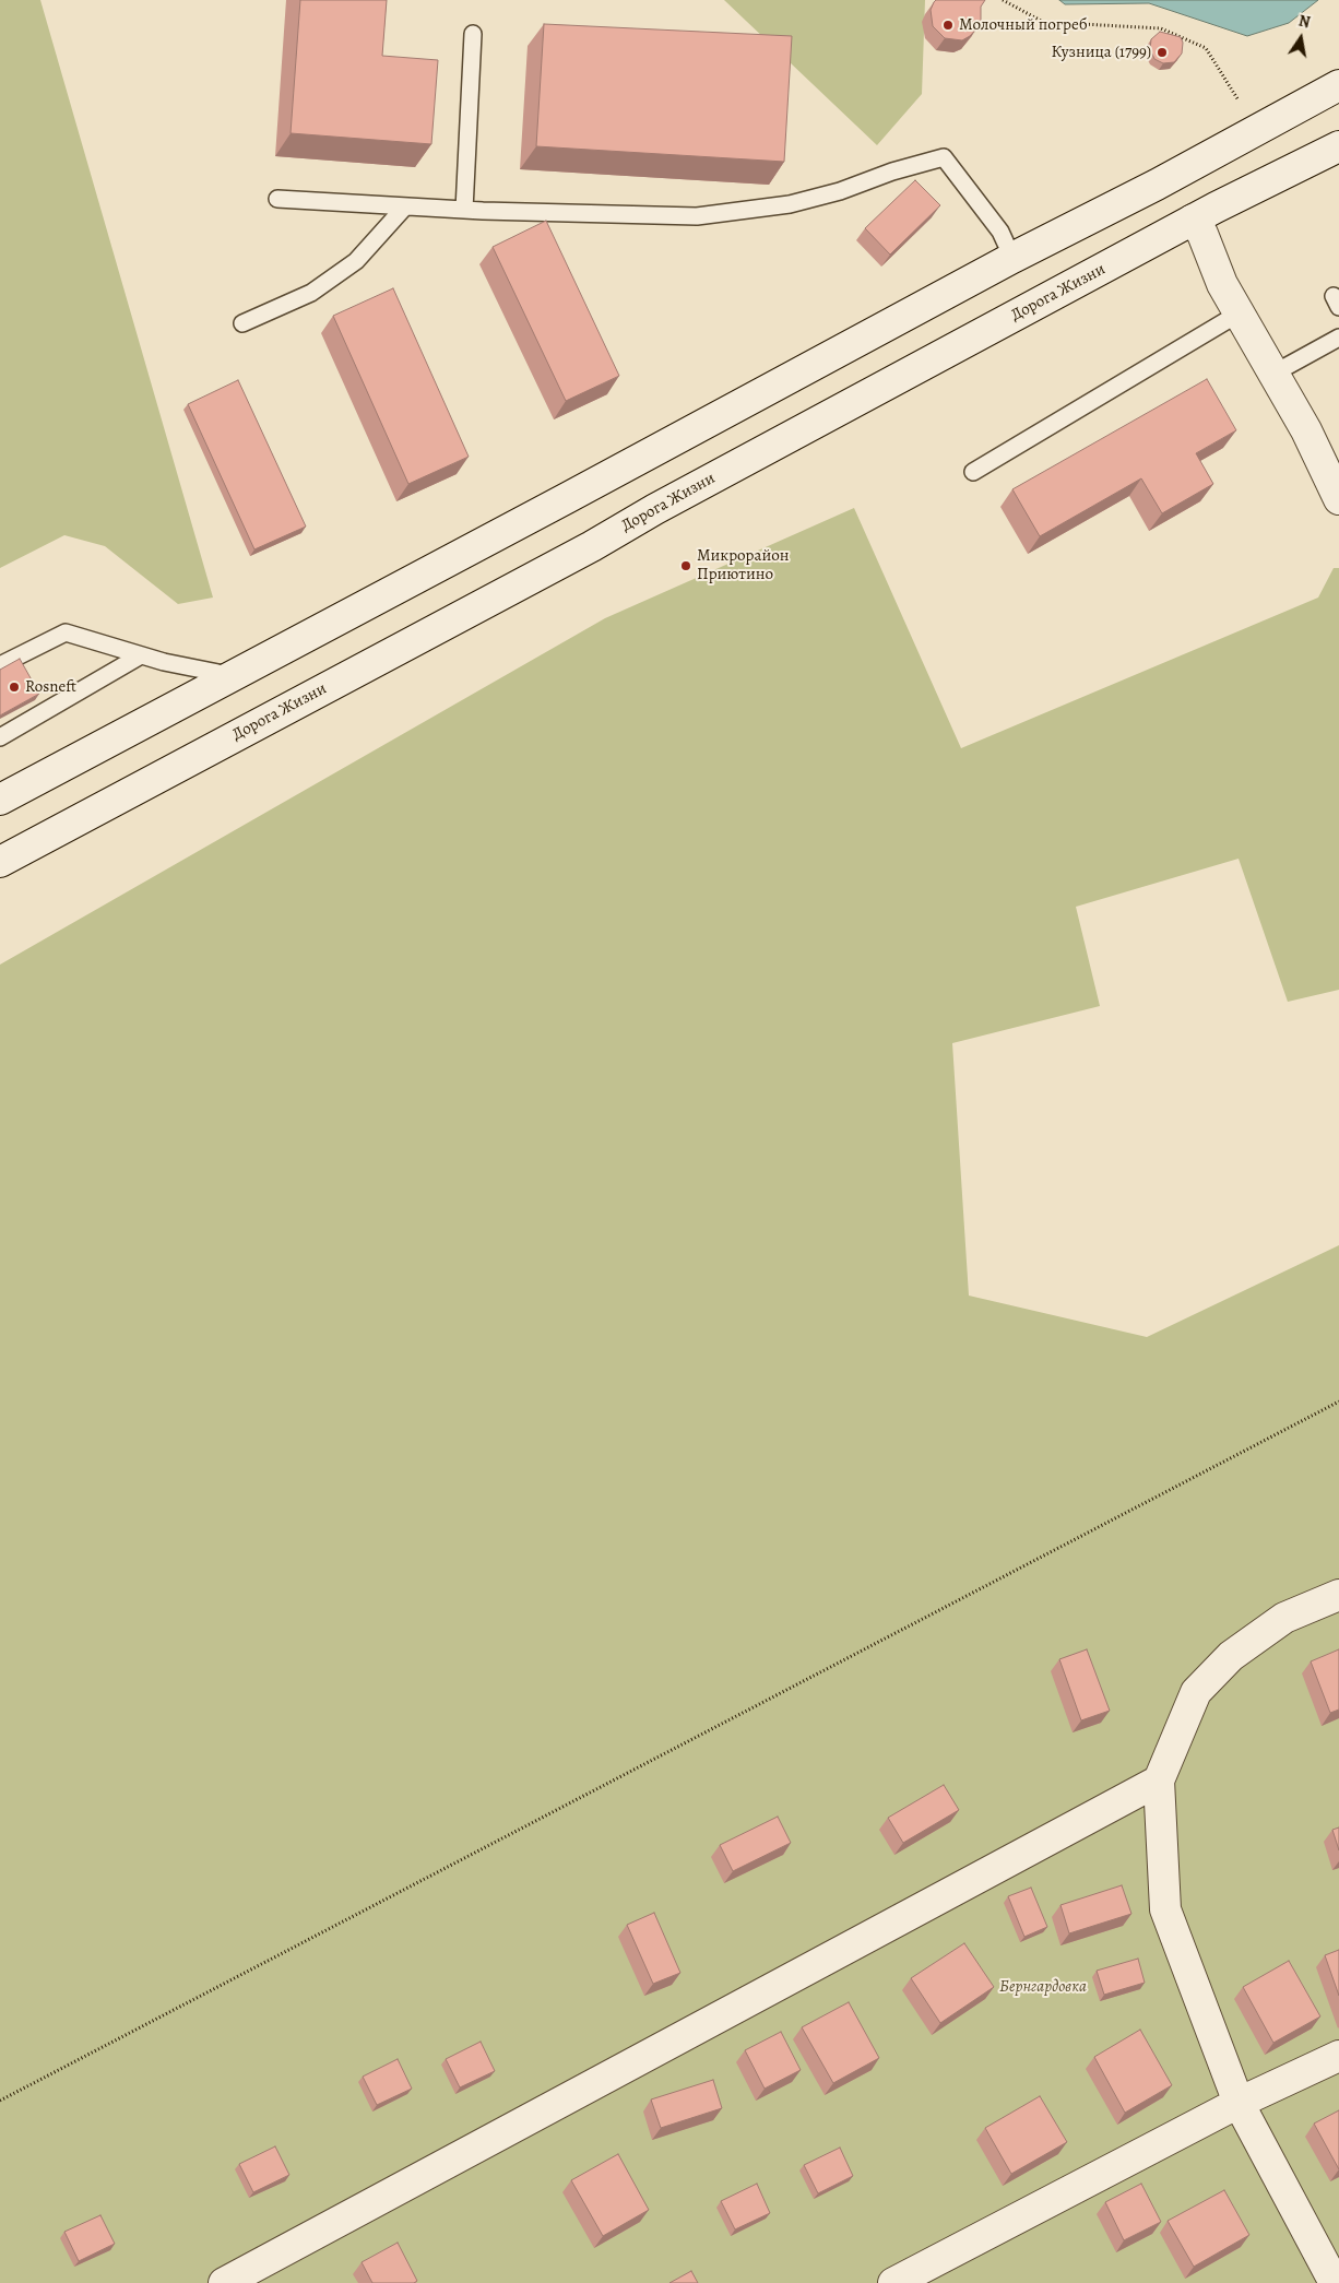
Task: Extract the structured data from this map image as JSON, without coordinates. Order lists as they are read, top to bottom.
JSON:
{
  "streets": {
    "main road": ["Дорога Жизни"]
  },
  "parks": ["Бернгардовка"],
  "places": [
    "Молочный погреб",
    "Кузница (1799)",
    "Микрорайон Приютино",
    "Rosneft"
  ],
  "north": "top"
}
